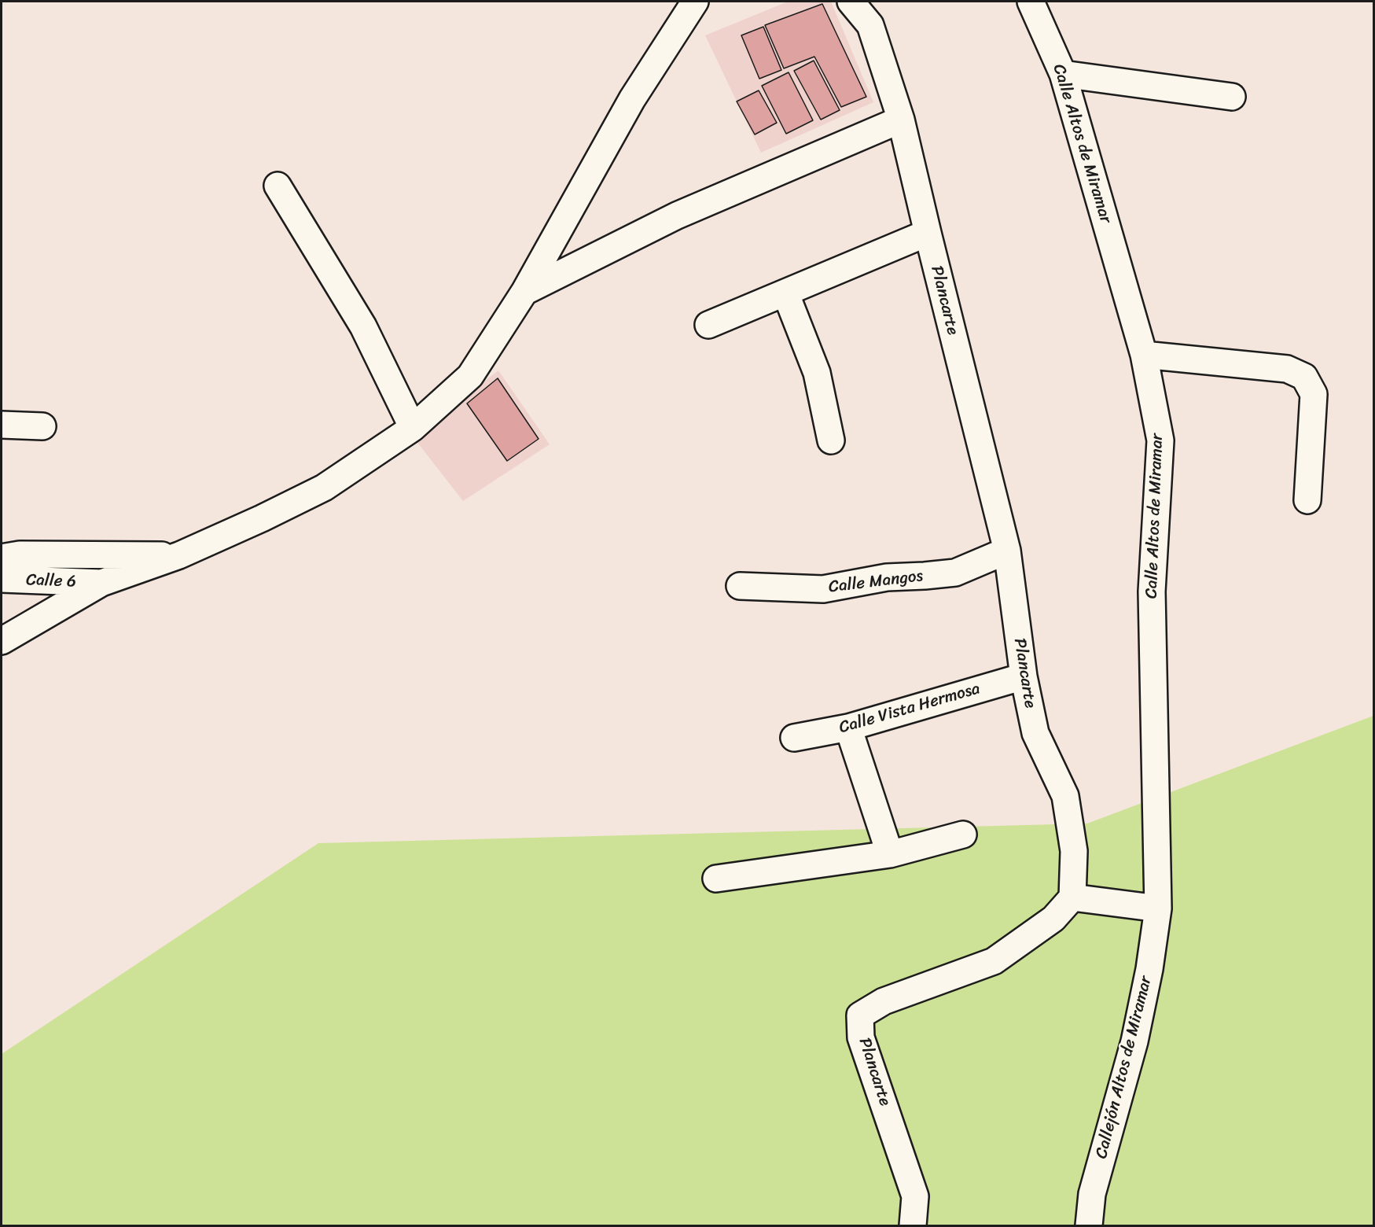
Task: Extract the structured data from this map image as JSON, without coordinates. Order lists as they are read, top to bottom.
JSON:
{
  "streets": {
    "street": [
      "Calle Altos de Miramar",
      "Plancarte",
      "Calle 6",
      "Calle Mangos",
      "Calle Vista Hermosa",
      "Callejón Altos de Miramar"
    ]
  },
  "crossings": [
    ["Calle Altos de Miramar", "Callejón Altos de Miramar"],
    ["Plancarte", "Calle Mangos"],
    ["Plancarte", "Calle Vista Hermosa"]
  ]
}
